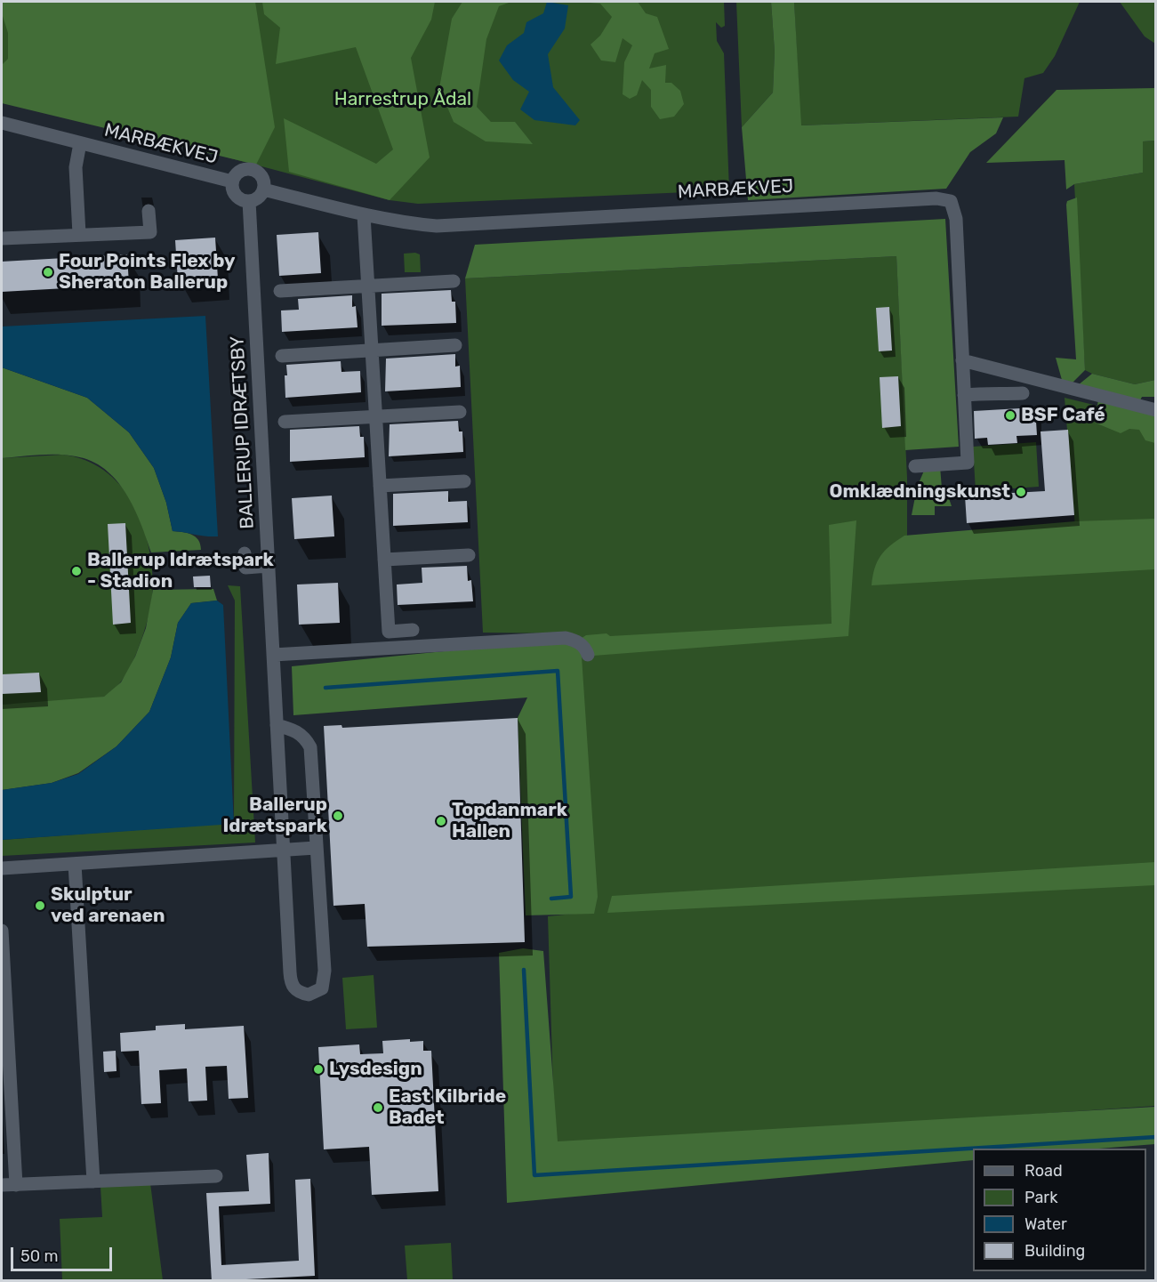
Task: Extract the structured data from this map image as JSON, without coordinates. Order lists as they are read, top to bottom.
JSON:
{
  "streets": {
    "street": ["MARBÆKVEJ", "BALLERUP IDRÆTSBY"]
  },
  "crossings": [
    ["MARBÆKVEJ", "BALLERUP IDRÆTSBY"]
  ],
  "parks": ["Harrestrup Ådal"],
  "places": [
    "Four Points Flex by Sheraton Ballerup",
    "BSF Café",
    "Omklædningskunst",
    "Ballerup Idrætspark - Stadion",
    "Ballerup Idrætspark",
    "Topdanmark Hallen",
    "Skulptur ved arenaen",
    "Lysdesign",
    "East Kilbride Badet"
  ],
  "legend": [
    "Road",
    "Park",
    "Water",
    "Building"
  ],
  "scale_bar": "50 m"
}
